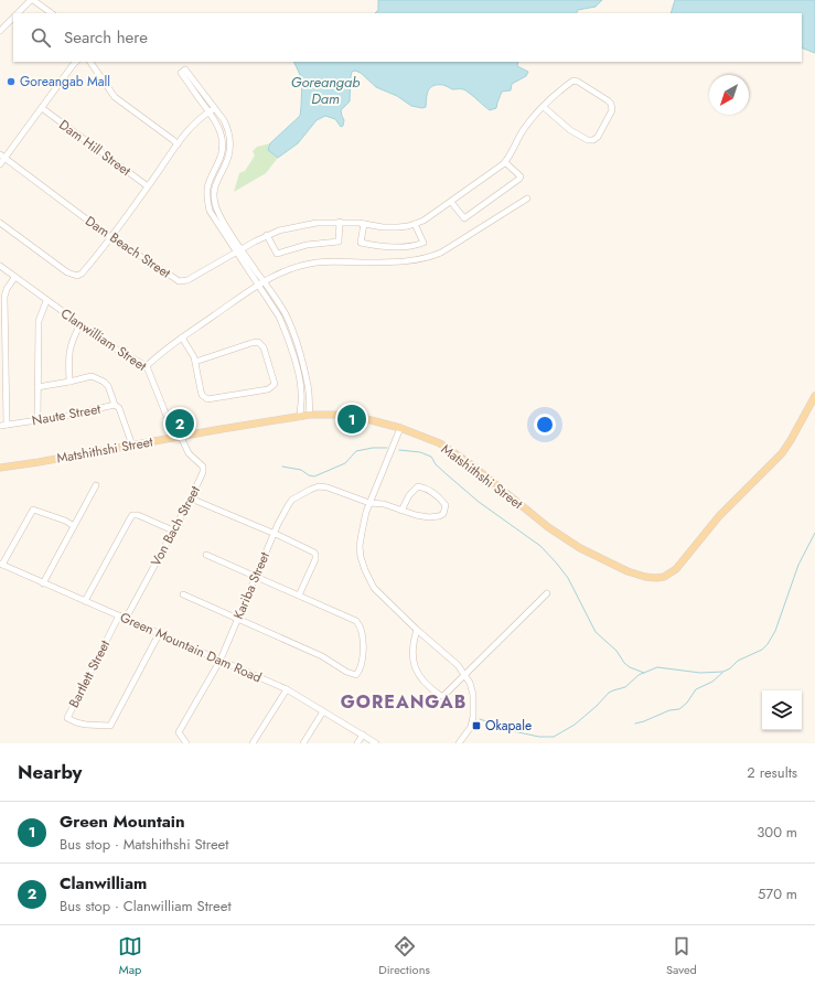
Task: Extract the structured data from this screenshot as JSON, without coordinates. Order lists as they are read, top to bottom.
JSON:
{
  "streets": {
    "main road": ["Matshithshi Street"],
    "street": [
      "Dam Hill Street",
      "Dam Beach Street",
      "Clanwilliam Street",
      "Naute Street",
      "Von Bach Street",
      "Kariba Street",
      "Green Mountain Dam Road",
      "Bartlett Street"
    ]
  },
  "crossings": [
    ["Clanwilliam Street", "Matshithshi Street"],
    ["Clanwilliam Street", "Von Bach Street"],
    ["Naute Street", "Matshithshi Street"],
    ["Matshithshi Street", "Von Bach Street"],
    ["Von Bach Street", "Green Mountain Dam Road"],
    ["Kariba Street", "Green Mountain Dam Road"],
    ["Green Mountain Dam Road", "Bartlett Street"]
  ],
  "districts": ["GOREANGAB"],
  "water": ["Goreangab Dam"],
  "places": {
    "other": ["Goreangab Mall"],
    "transit": ["Okapale"]
  },
  "north": "bottom left",
  "page": {
    "search": "Search here",
    "pins": ["1", "2"],
    "heading": ["Nearby", "2 results"],
    "list": [
      {
        "mark": "1",
        "name": "Green Mountain",
        "note": "Bus stop · Matshithshi Street",
        "value": "300 m"
      },
      {
        "mark": "2",
        "name": "Clanwilliam",
        "note": "Bus stop · Clanwilliam Street",
        "value": "570 m"
      }
    ],
    "nav": ["Map", "Directions", "Saved"]
  }
}
